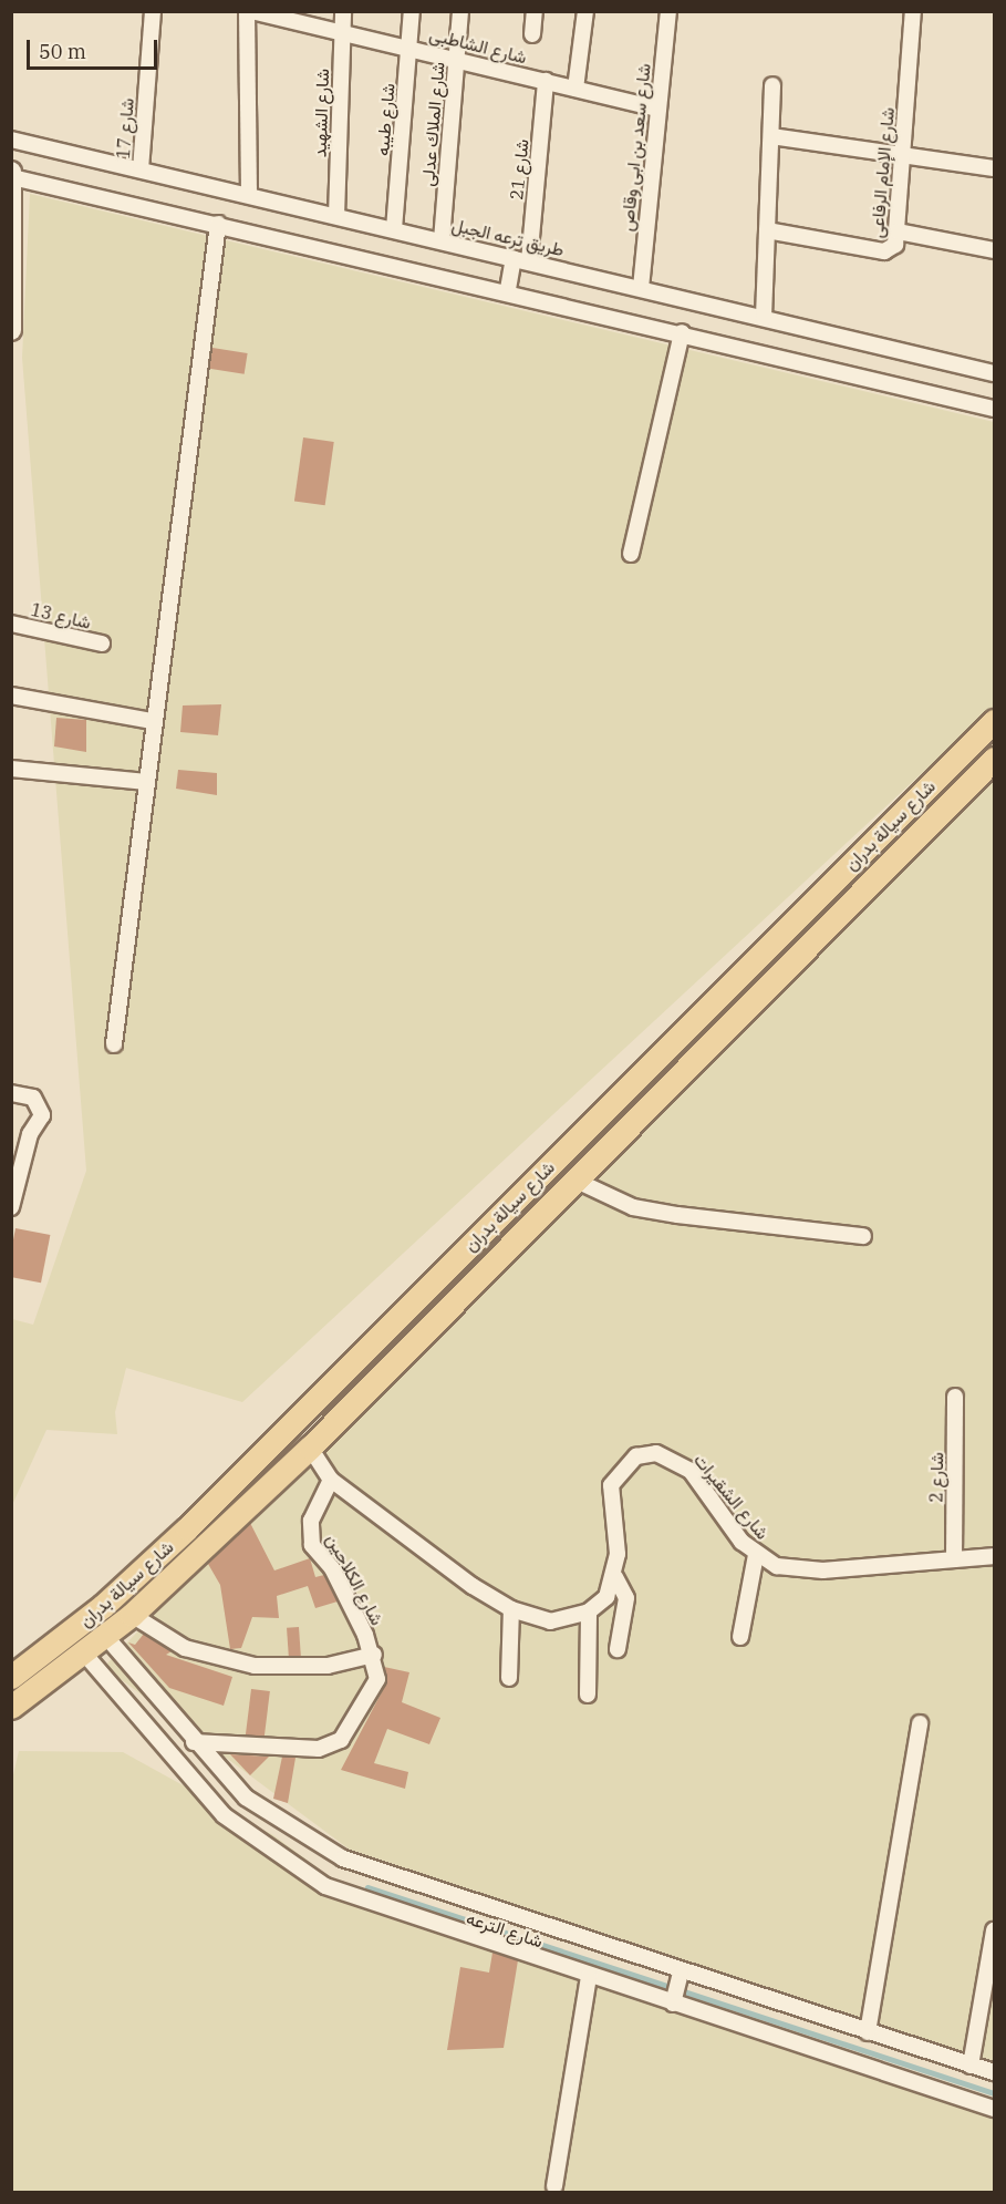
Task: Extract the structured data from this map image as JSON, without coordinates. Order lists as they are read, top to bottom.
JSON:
{
  "streets": {
    "main road": ["شارع سيالة بدران"],
    "street": [
      "شارع الشاطبى",
      "شارع الشهيد",
      "شارع طيبه",
      "شارع الملاك عدلى",
      "شارع 17",
      "شارع سعد بن ابى وقاص",
      "شارع 21",
      "شارع الإمام الرفاعى",
      "طريق ترعه الجبل",
      "شارع 13",
      "شارع 2",
      "شارع الشقيرات",
      "شارع الكلاحين",
      "شارع الترعه"
    ]
  },
  "crossings": [
    ["شارع الشاطبى", "شارع الشهيد"],
    ["شارع الشاطبى", "شارع طيبه"],
    ["شارع الشاطبى", "شارع الملاك عدلى"],
    ["شارع الشاطبى", "شارع سعد بن ابى وقاص"],
    ["شارع الشاطبى", "شارع 21"],
    ["شارع الشهيد", "طريق ترعه الجبل"],
    ["شارع طيبه", "طريق ترعه الجبل"],
    ["شارع الملاك عدلى", "طريق ترعه الجبل"],
    ["شارع 17", "طريق ترعه الجبل"],
    ["شارع سعد بن ابى وقاص", "طريق ترعه الجبل"],
    ["شارع 21", "طريق ترعه الجبل"],
    ["شارع سيالة بدران", "شارع الترعه"],
    ["شارع 2", "شارع الشقيرات"],
    ["شارع الكلاحين", "شارع الترعه"]
  ],
  "scale_bar": "50 m"
}
